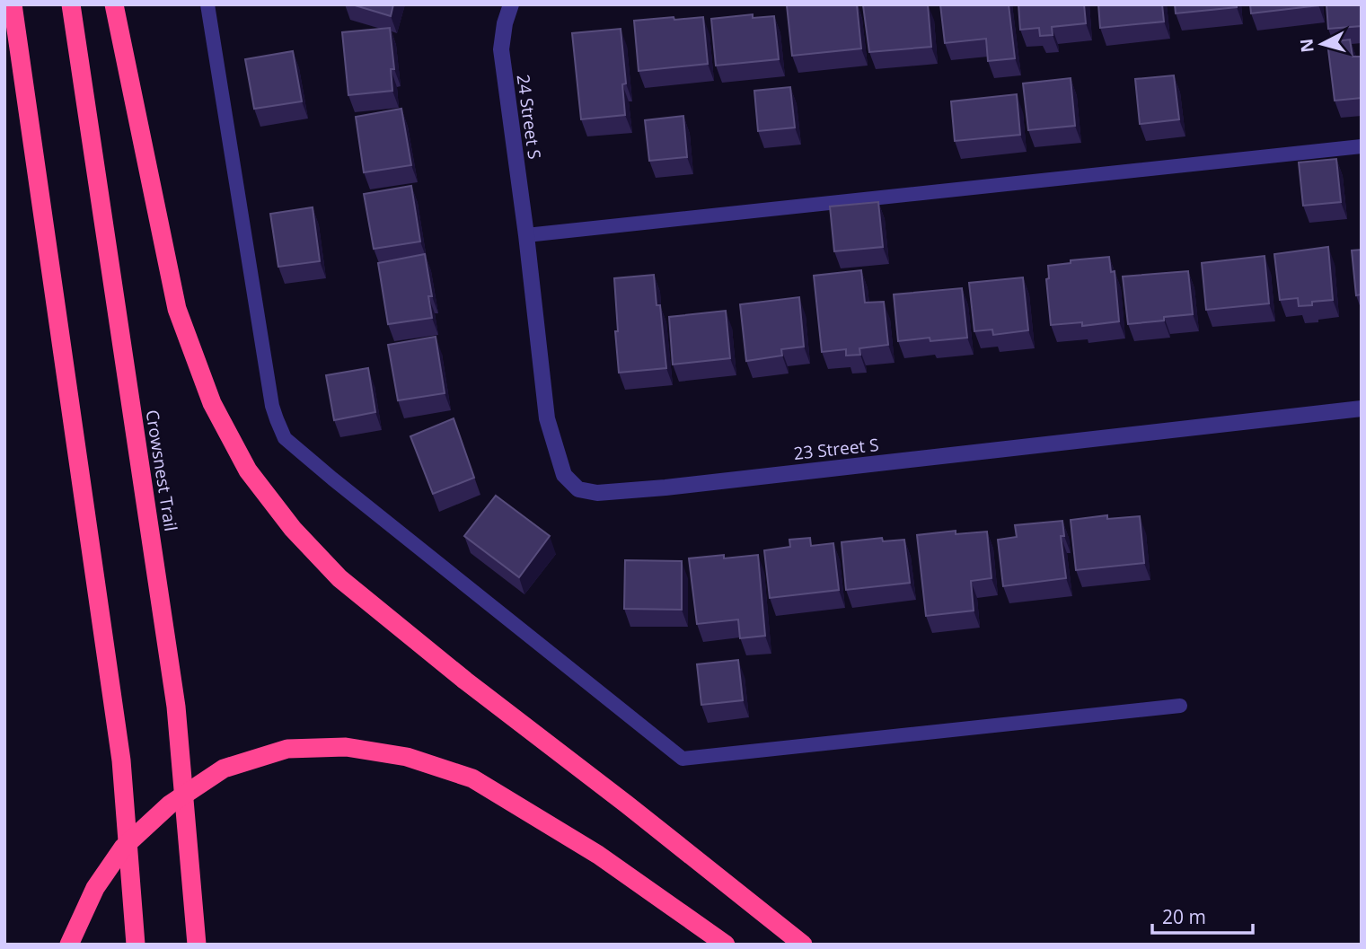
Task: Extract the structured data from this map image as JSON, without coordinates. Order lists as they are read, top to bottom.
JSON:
{
  "streets": {
    "highway": ["Crowsnest Trail"],
    "street": ["24 Street S", "23 Street S"]
  },
  "crossings": [
    ["24 Street S", "23 Street S"]
  ],
  "scale_bar": "20 m",
  "north": "left"
}
